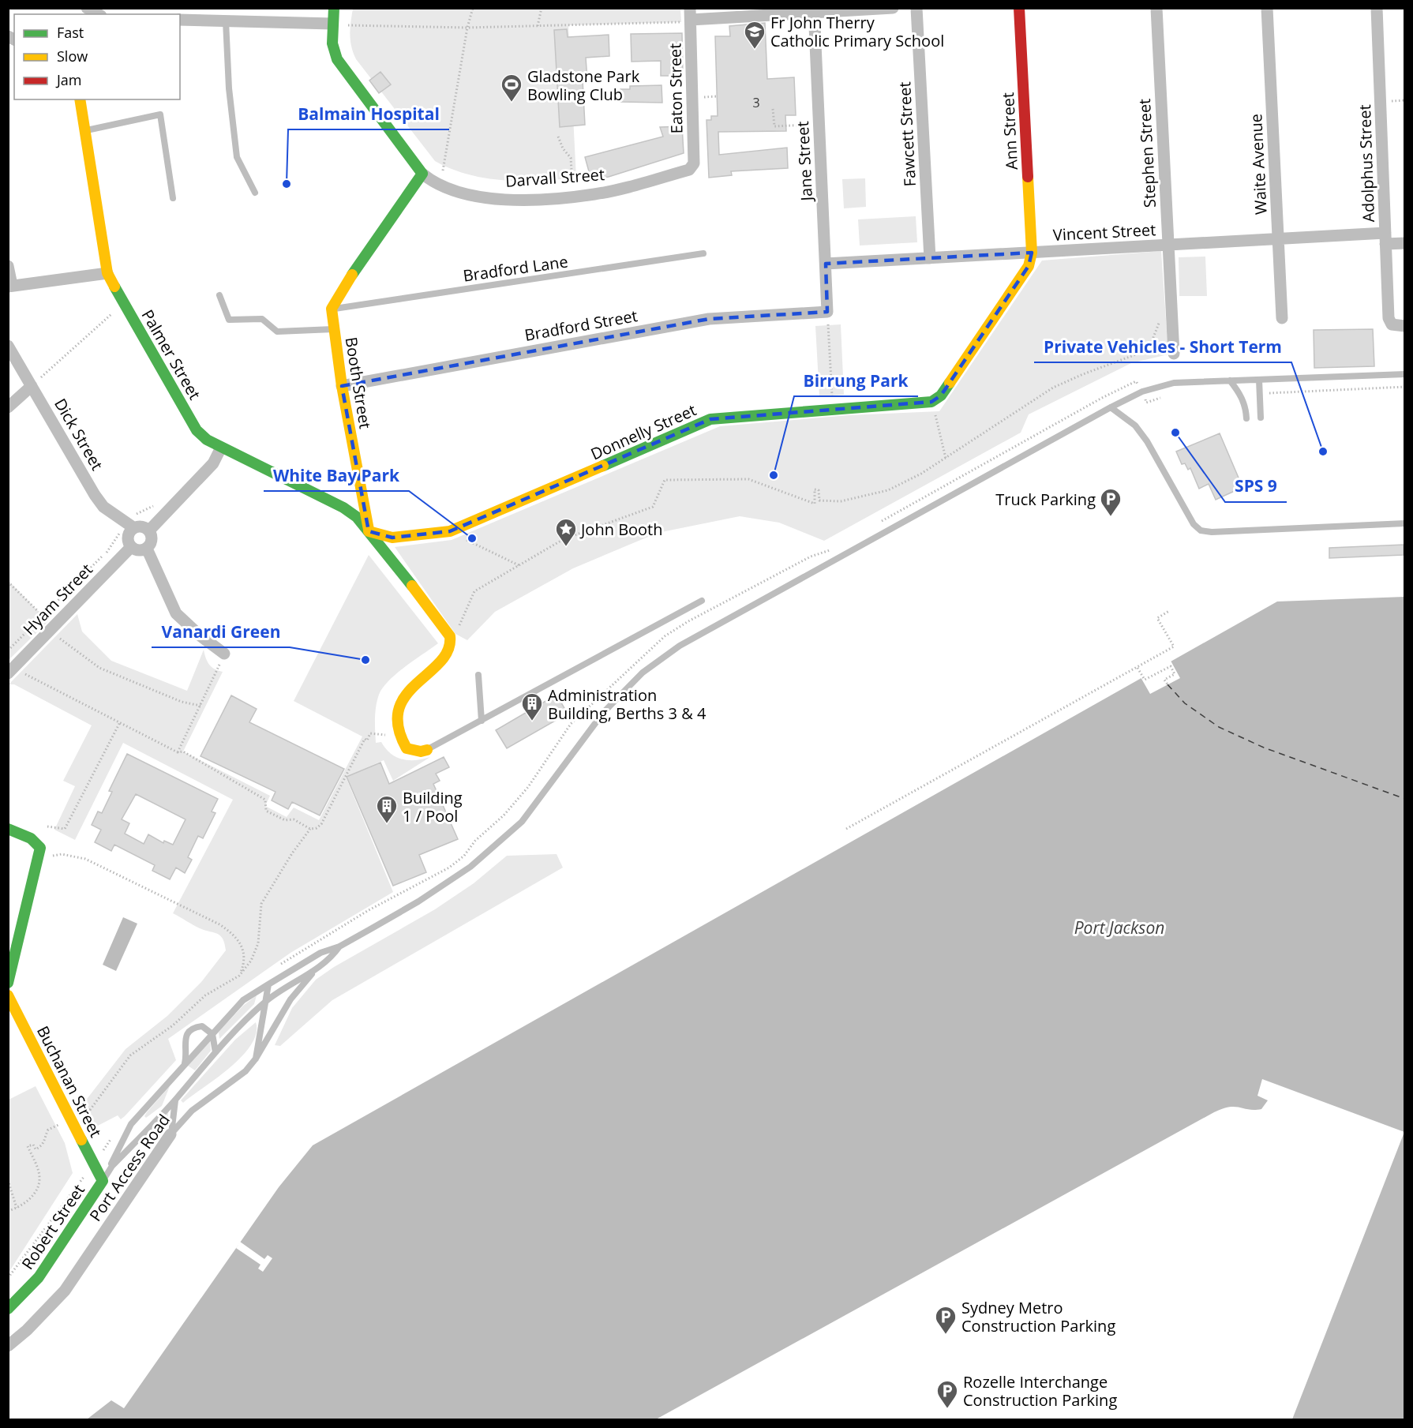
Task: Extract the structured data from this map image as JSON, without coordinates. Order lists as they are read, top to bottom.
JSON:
{
  "streets": {
    "street": [
      "Eaton Street",
      "Ann Street",
      "Fawcett Street",
      "Stephen Street",
      "Jane Street",
      "Adolphus Street",
      "Waite Avenue",
      "Darvall Street",
      "Vincent Street",
      "Bradford Street",
      "Palmer Street",
      "Booth Street",
      "Donnelly Street",
      "Dick Street",
      "Hyam Street",
      "Buchanan Street",
      "Port Access Road",
      "Robert Street"
    ],
    "lane": ["Bradford Lane"]
  },
  "crossings": [
    ["Eaton Street", "Darvall Street"],
    ["Ann Street", "Vincent Street"],
    ["Fawcett Street", "Vincent Street"],
    ["Stephen Street", "Vincent Street"],
    ["Jane Street", "Vincent Street"],
    ["Jane Street", "Bradford Street"],
    ["Adolphus Street", "Vincent Street"],
    ["Waite Avenue", "Vincent Street"],
    ["Bradford Lane", "Booth Street"],
    ["Bradford Street", "Booth Street"],
    ["Palmer Street", "Booth Street"],
    ["Palmer Street", "Donnelly Street"],
    ["Booth Street", "Donnelly Street"],
    ["Dick Street", "Hyam Street"],
    ["Buchanan Street", "Robert Street"]
  ],
  "water": ["Port Jackson"],
  "places": {
    "school or university": ["Fr John Therry Catholic Primary School"],
    "sports": ["Gladstone Park Bowling Club"],
    "other": [
      "Balmain Hospital",
      "SPS 9",
      "Private Vehicles - Short Term",
      "Birrung Park",
      "White Bay Park",
      "Vanardi Green"
    ],
    "parking": ["Truck Parking", "Sydney Metro Construction Parking", "Rozelle Interchange Construction Parking"],
    "place": ["John Booth"],
    "building": ["Administration Building, Berths 3 & 4", "Building 1 / Pool"]
  },
  "house_numbers": ["3"],
  "legend": ["Fast", "Slow", "Jam"]
}
